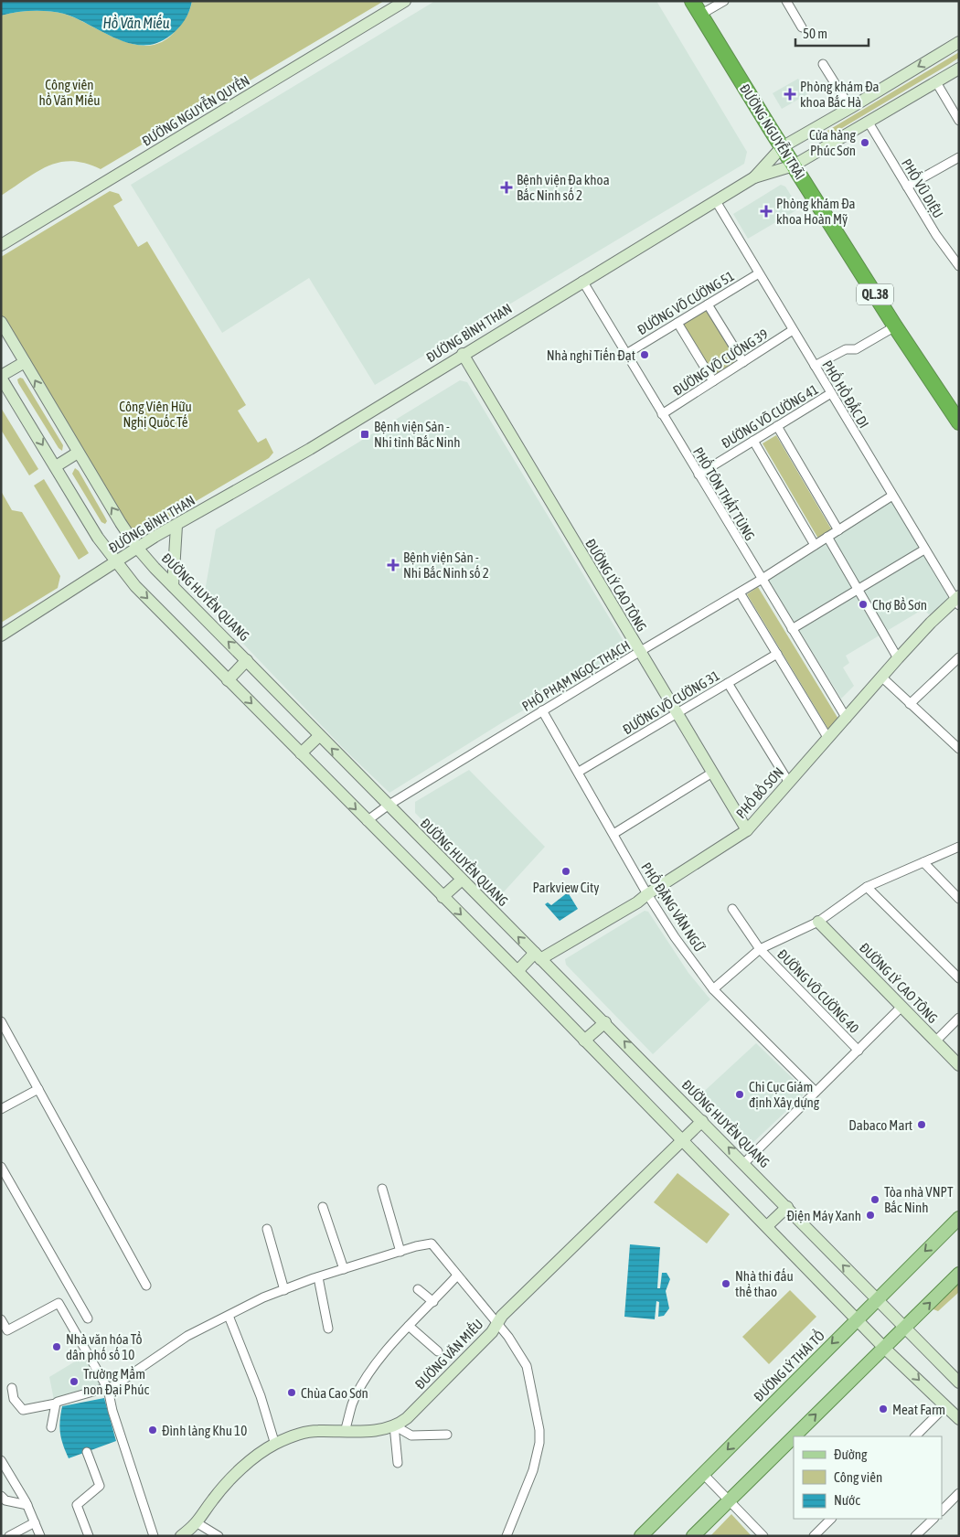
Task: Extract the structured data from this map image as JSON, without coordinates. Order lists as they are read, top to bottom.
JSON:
{
  "streets": {
    "highway": ["ĐƯỜNG NGUYỄN TRÃI", "QL.38"],
    "main road": ["ĐƯỜNG LÝ THÁI TỔ"],
    "street": [
      "ĐƯỜNG NGUYỄN QUYỀN",
      "PHỐ VŨ DIỆU",
      "ĐƯỜNG VÕ CƯỜNG 51",
      "ĐƯỜNG BÌNH THAN",
      "ĐƯỜNG VÕ CƯỜNG 39",
      "PHỐ HỒ ĐẮC DI",
      "ĐƯỜNG VÕ CƯỜNG 41",
      "PHỐ TÔN THẤT TÙNG",
      "ĐƯỜNG LÝ CAO TÔNG",
      "ĐƯỜNG HUYỀN QUANG",
      "PHỐ PHẠM NGỌC THẠCH",
      "ĐƯỜNG VÕ CƯỜNG 31",
      "PHỐ BỒ SƠN",
      "PHỐ ĐẶNG VĂN NGỮ",
      "ĐƯỜNG VÕ CƯỜNG 40",
      "ĐƯỜNG VĂN MIẾU"
    ]
  },
  "crossings": [
    ["ĐƯỜNG NGUYỄN TRÃI", "ĐƯỜNG BÌNH THAN"],
    ["PHỐ VŨ DIỆU", "ĐƯỜNG BÌNH THAN"],
    ["ĐƯỜNG VÕ CƯỜNG 51", "PHỐ HỒ ĐẮC DI"],
    ["ĐƯỜNG VÕ CƯỜNG 51", "PHỐ TÔN THẤT TÙNG"],
    ["ĐƯỜNG BÌNH THAN", "PHỐ HỒ ĐẮC DI"],
    ["ĐƯỜNG BÌNH THAN", "PHỐ TÔN THẤT TÙNG"],
    ["ĐƯỜNG BÌNH THAN", "ĐƯỜNG LÝ CAO TÔNG"],
    ["ĐƯỜNG BÌNH THAN", "ĐƯỜNG HUYỀN QUANG"],
    ["ĐƯỜNG VÕ CƯỜNG 39", "PHỐ HỒ ĐẮC DI"],
    ["ĐƯỜNG VÕ CƯỜNG 39", "PHỐ TÔN THẤT TÙNG"],
    ["PHỐ HỒ ĐẮC DI", "ĐƯỜNG VÕ CƯỜNG 41"],
    ["PHỐ HỒ ĐẮC DI", "PHỐ PHẠM NGỌC THẠCH"],
    ["PHỐ HỒ ĐẮC DI", "PHỐ BỒ SƠN"],
    ["ĐƯỜNG VÕ CƯỜNG 41", "PHỐ TÔN THẤT TÙNG"],
    ["PHỐ TÔN THẤT TÙNG", "PHỐ PHẠM NGỌC THẠCH"],
    ["PHỐ TÔN THẤT TÙNG", "PHỐ BỒ SƠN"],
    ["ĐƯỜNG LÝ CAO TÔNG", "PHỐ PHẠM NGỌC THẠCH"],
    ["ĐƯỜNG LÝ CAO TÔNG", "ĐƯỜNG VÕ CƯỜNG 31"],
    ["ĐƯỜNG LÝ CAO TÔNG", "PHỐ BỒ SƠN"],
    ["ĐƯỜNG HUYỀN QUANG", "PHỐ PHẠM NGỌC THẠCH"],
    ["ĐƯỜNG HUYỀN QUANG", "PHỐ BỒ SƠN"],
    ["ĐƯỜNG HUYỀN QUANG", "ĐƯỜNG VĂN MIẾU"],
    ["ĐƯỜNG HUYỀN QUANG", "ĐƯỜNG LÝ THÁI TỔ"],
    ["PHỐ PHẠM NGỌC THẠCH", "PHỐ ĐẶNG VĂN NGỮ"],
    ["ĐƯỜNG VÕ CƯỜNG 31", "PHỐ ĐẶNG VĂN NGỮ"],
    ["PHỐ BỒ SƠN", "PHỐ ĐẶNG VĂN NGỮ"]
  ],
  "water": ["Hồ Văn Miếu"],
  "parks": ["Công viên hồ Văn Miếu", "Công Viên Hữu Nghị Quốc Tế"],
  "places": {
    "health": [
      "Phòng khám Đa khoa Bắc Hà",
      "Bệnh viện Đa khoa Bắc Ninh số 2",
      "Phòng khám Đa khoa Hoàn Mỹ",
      "Bệnh viện Sản - Nhi Bắc Ninh số 2"
    ],
    "other": [
      "Cửa hàng Phúc Sơn",
      "Nhà nghỉ Tiến Đạt",
      "Chợ Bồ Sơn",
      "Parkview City",
      "Chi Cục Giám định Xây dựng",
      "Dabaco Mart",
      "Tòa nhà VNPT Bắc Ninh",
      "Điện Máy Xanh",
      "Nhà thi đấu thể thao",
      "Nhà văn hóa Tổ dân phố số 10",
      "Trường Mầm non Đại Phúc",
      "Chùa Cao Sơn",
      "Meat Farm",
      "Đình làng Khu 10"
    ],
    "transit": ["Bệnh viện Sản - Nhi tỉnh Bắc Ninh"]
  },
  "legend": ["Đường", "Công viên", "Nước"],
  "scale_bar": "50 m"
}
